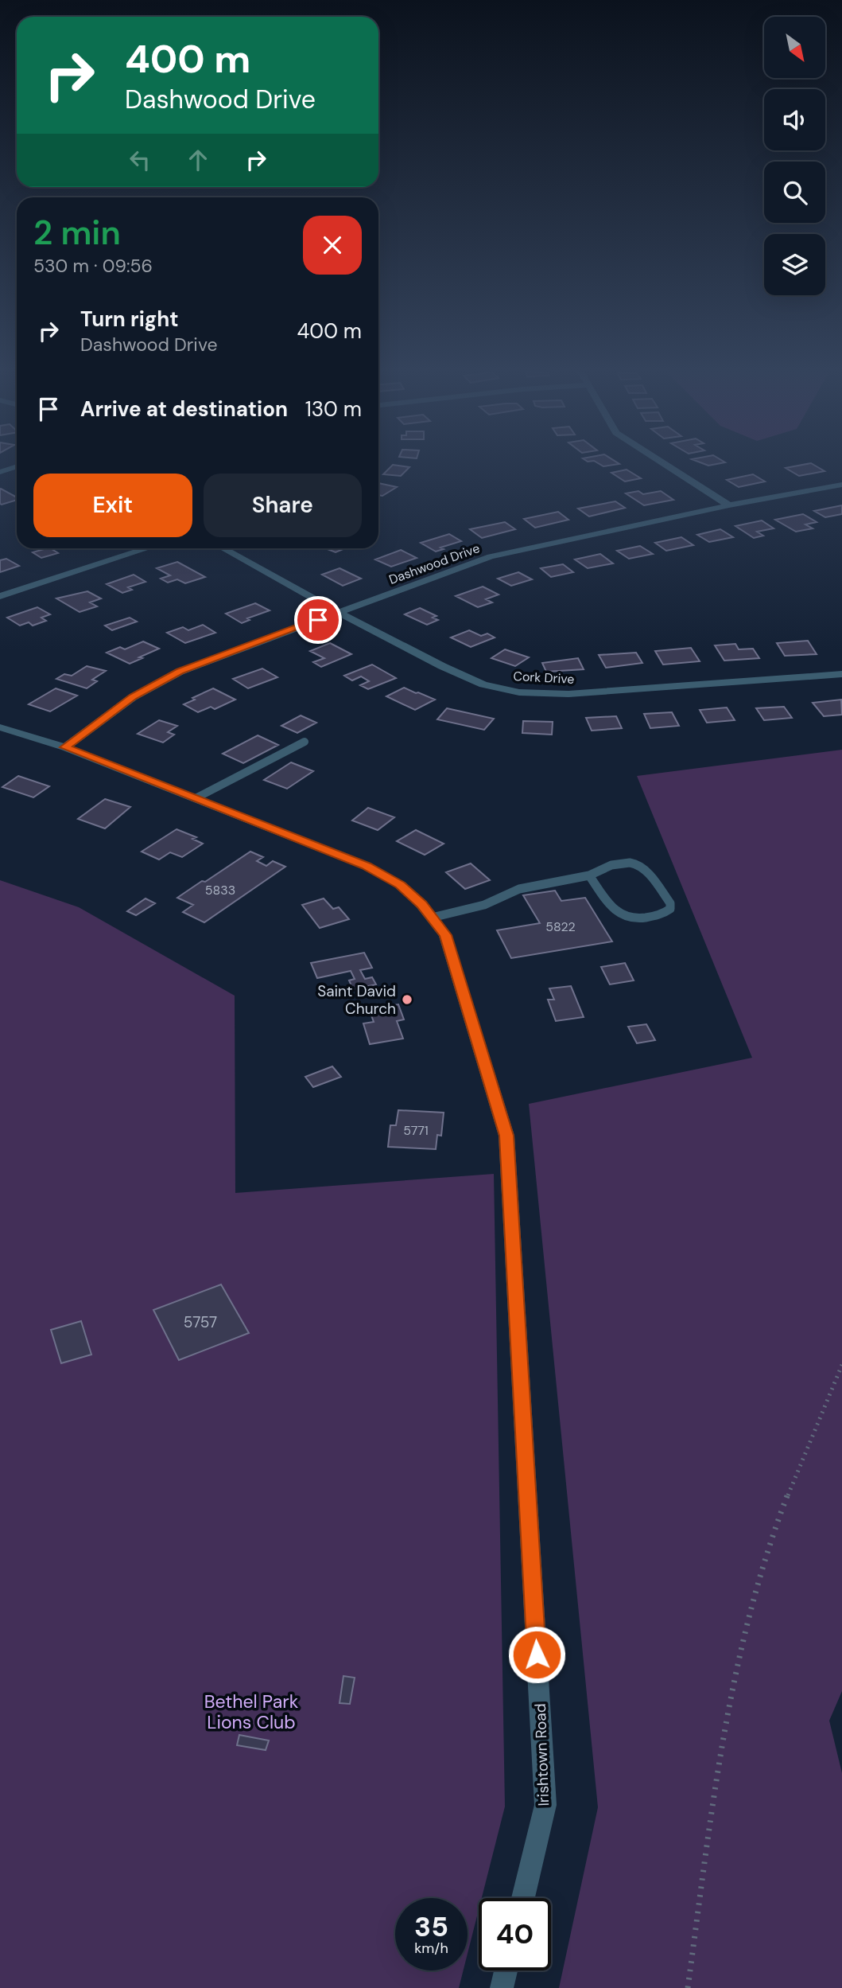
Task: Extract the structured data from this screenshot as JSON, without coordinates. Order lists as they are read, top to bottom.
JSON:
{
  "streets": {
    "street": ["Dashwood Drive", "Cork Drive", "Irishtown Road"]
  },
  "crossings": [
    ["Dashwood Drive", "Cork Drive"],
    ["Dashwood Drive", "Irishtown Road"]
  ],
  "parks": ["Bethel Park Lions Club"],
  "places": ["Saint David Church"],
  "house_numbers": [
    "5833",
    "5822",
    "5771",
    "5757"
  ],
  "north": "bottom right",
  "page": {
    "turn": ["400 m", "Dashwood Drive"],
    "heading": ["2 min", "530 m · 09:56"],
    "list": [
      {
        "name": "Turn right",
        "note": "Dashwood Drive",
        "value": "400 m"
      },
      {
        "name": "Arrive at destination",
        "value": "130 m"
      }
    ],
    "buttons": ["Exit", "Share"],
    "speed": "35 km/h",
    "limit": "40"
  }
}
